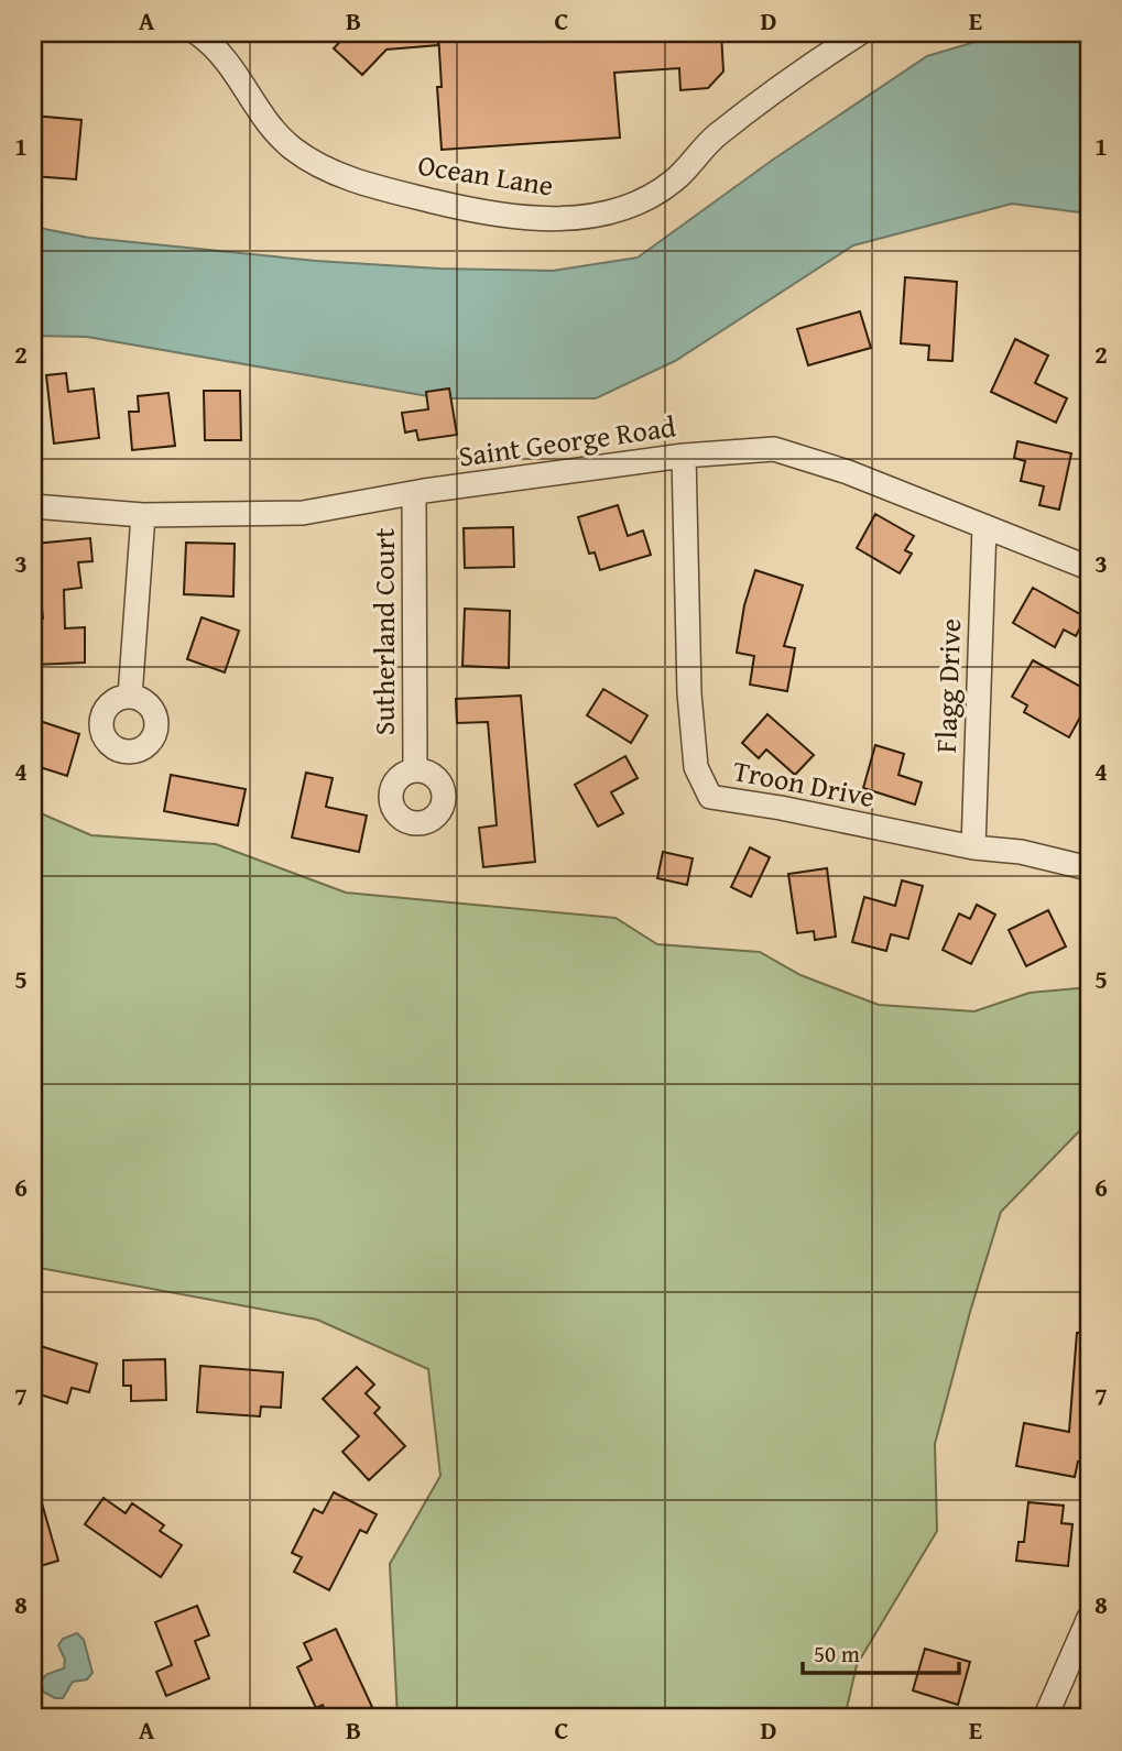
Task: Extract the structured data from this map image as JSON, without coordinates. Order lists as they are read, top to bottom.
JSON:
{
  "streets": {
    "street": [
      "Ocean Lane",
      "Saint George Road",
      "Sutherland Court",
      "Flagg Drive",
      "Troon Drive"
    ]
  },
  "crossings": [
    ["Saint George Road", "Sutherland Court"],
    ["Saint George Road", "Flagg Drive"],
    ["Saint George Road", "Troon Drive"],
    ["Flagg Drive", "Troon Drive"]
  ],
  "scale_bar": "50 m",
  "grid": {
    "columns": [
      "A",
      "B",
      "C",
      "D",
      "E"
    ],
    "rows": [
      "1",
      "2",
      "3",
      "4",
      "5",
      "6",
      "7",
      "8"
    ]
  }
}
